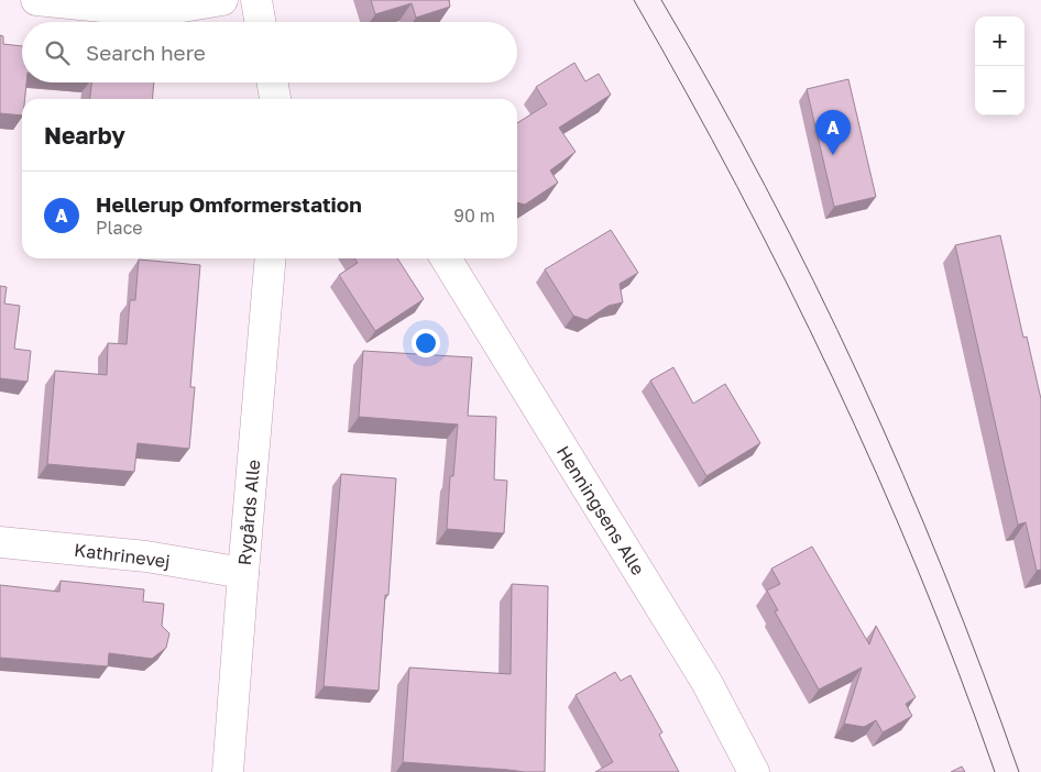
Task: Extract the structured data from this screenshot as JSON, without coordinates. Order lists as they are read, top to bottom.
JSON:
{
  "streets": {
    "street": ["Henningsens Alle", "Rygårds Alle", "Kathrinevej"]
  },
  "crossings": [
    ["Rygårds Alle", "Kathrinevej"]
  ],
  "page": {
    "map_buttons": ["+", "−"],
    "search": "Search here",
    "heading": "Nearby",
    "pins": "A",
    "list": [
      {
        "mark": "A",
        "name": "Hellerup Omformerstation",
        "note": "Place",
        "value": "90 m"
      }
    ]
  }
}
